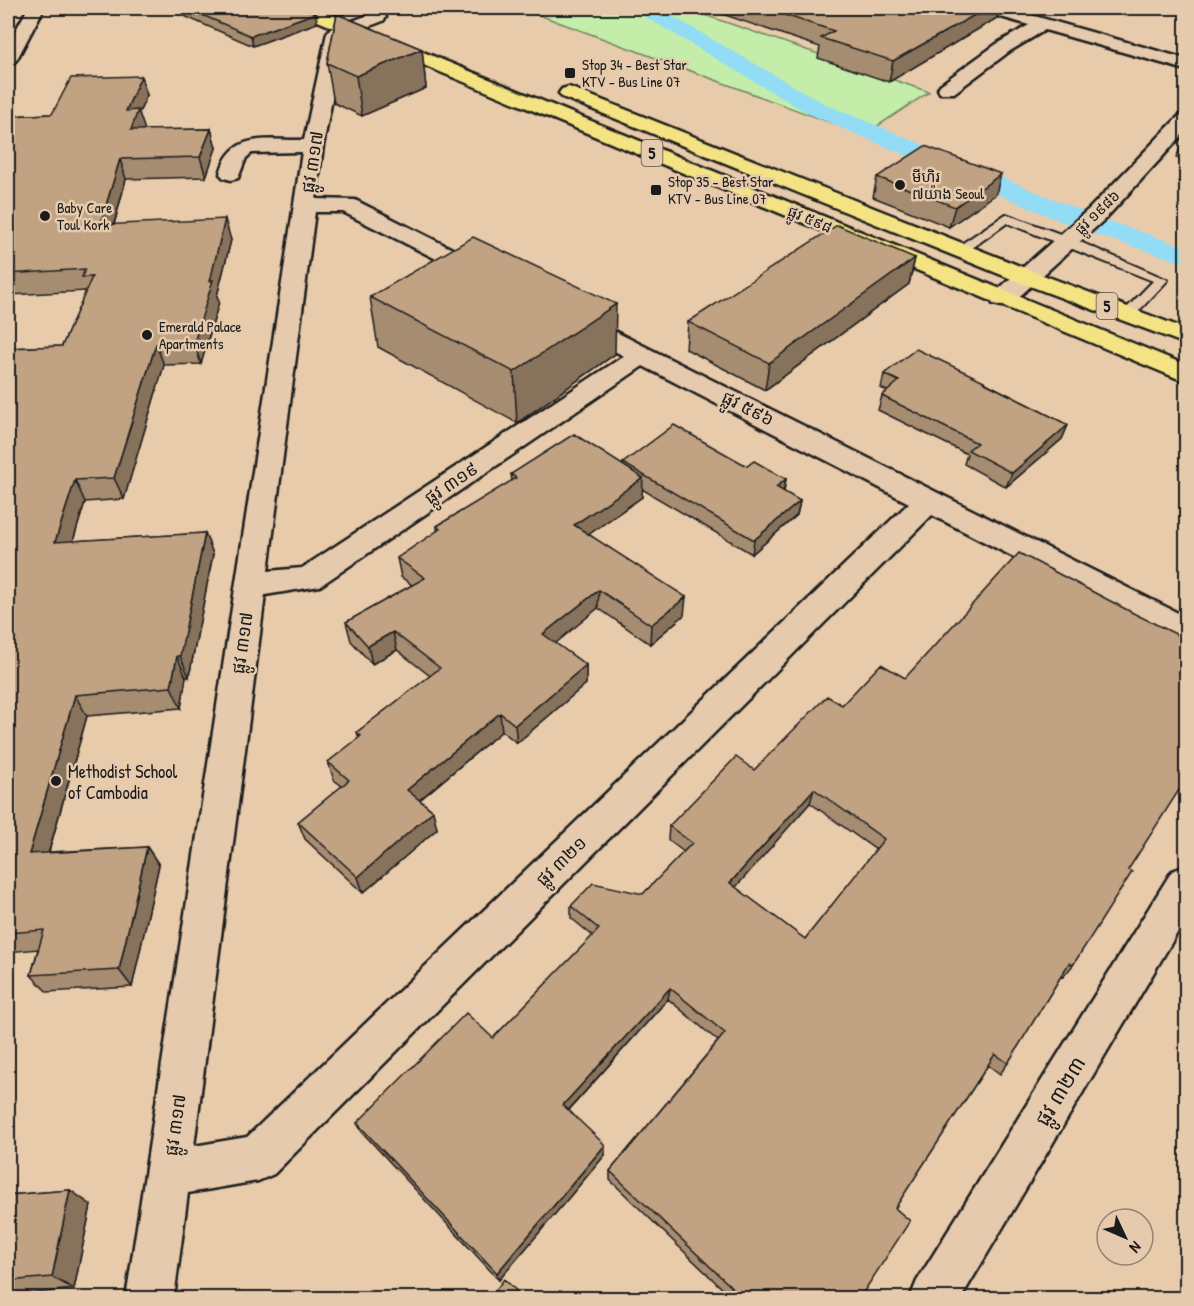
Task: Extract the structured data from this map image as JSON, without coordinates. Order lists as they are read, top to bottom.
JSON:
{
  "streets": {
    "main road": ["5", "ផ្លូវ ៥៩៨"],
    "street": [
      "ផ្លូវ ៣១៧",
      "ផ្លូវ ១៩៨៦",
      "ផ្លូវ ៥៩៦",
      "ផ្លូវ ៣១៩",
      "ផ្លូវ ៣២១",
      "ផ្លូវ ៣២៣"
    ]
  },
  "crossings": [
    ["ផ្លូវ ៣១៧", "ផ្លូវ ៥៩៨"],
    ["ផ្លូវ ៣១៧", "ផ្លូវ ៣១៩"],
    ["ផ្លូវ ៣១៧", "ផ្លូវ ៣២១"],
    ["ផ្លូវ ១៩៨៦", "ផ្លូវ ៥៩៨"],
    ["ផ្លូវ ៥៩៦", "ផ្លូវ ៣១៩"],
    ["ផ្លូវ ៥៩៦", "ផ្លូវ ៣២១"]
  ],
  "places": {
    "transit": ["Stop 34 - Best Star KTV - Bus Line 07", "Stop 35 - Best Star KTV - Bus Line 07"],
    "other": [
      "មីហិរ ៧យ៉ាង Seoul",
      "Baby Care Toul Kork",
      "Emerald Palace Apartments",
      "Methodist School of Cambodia"
    ]
  },
  "north": "bottom right"
}
